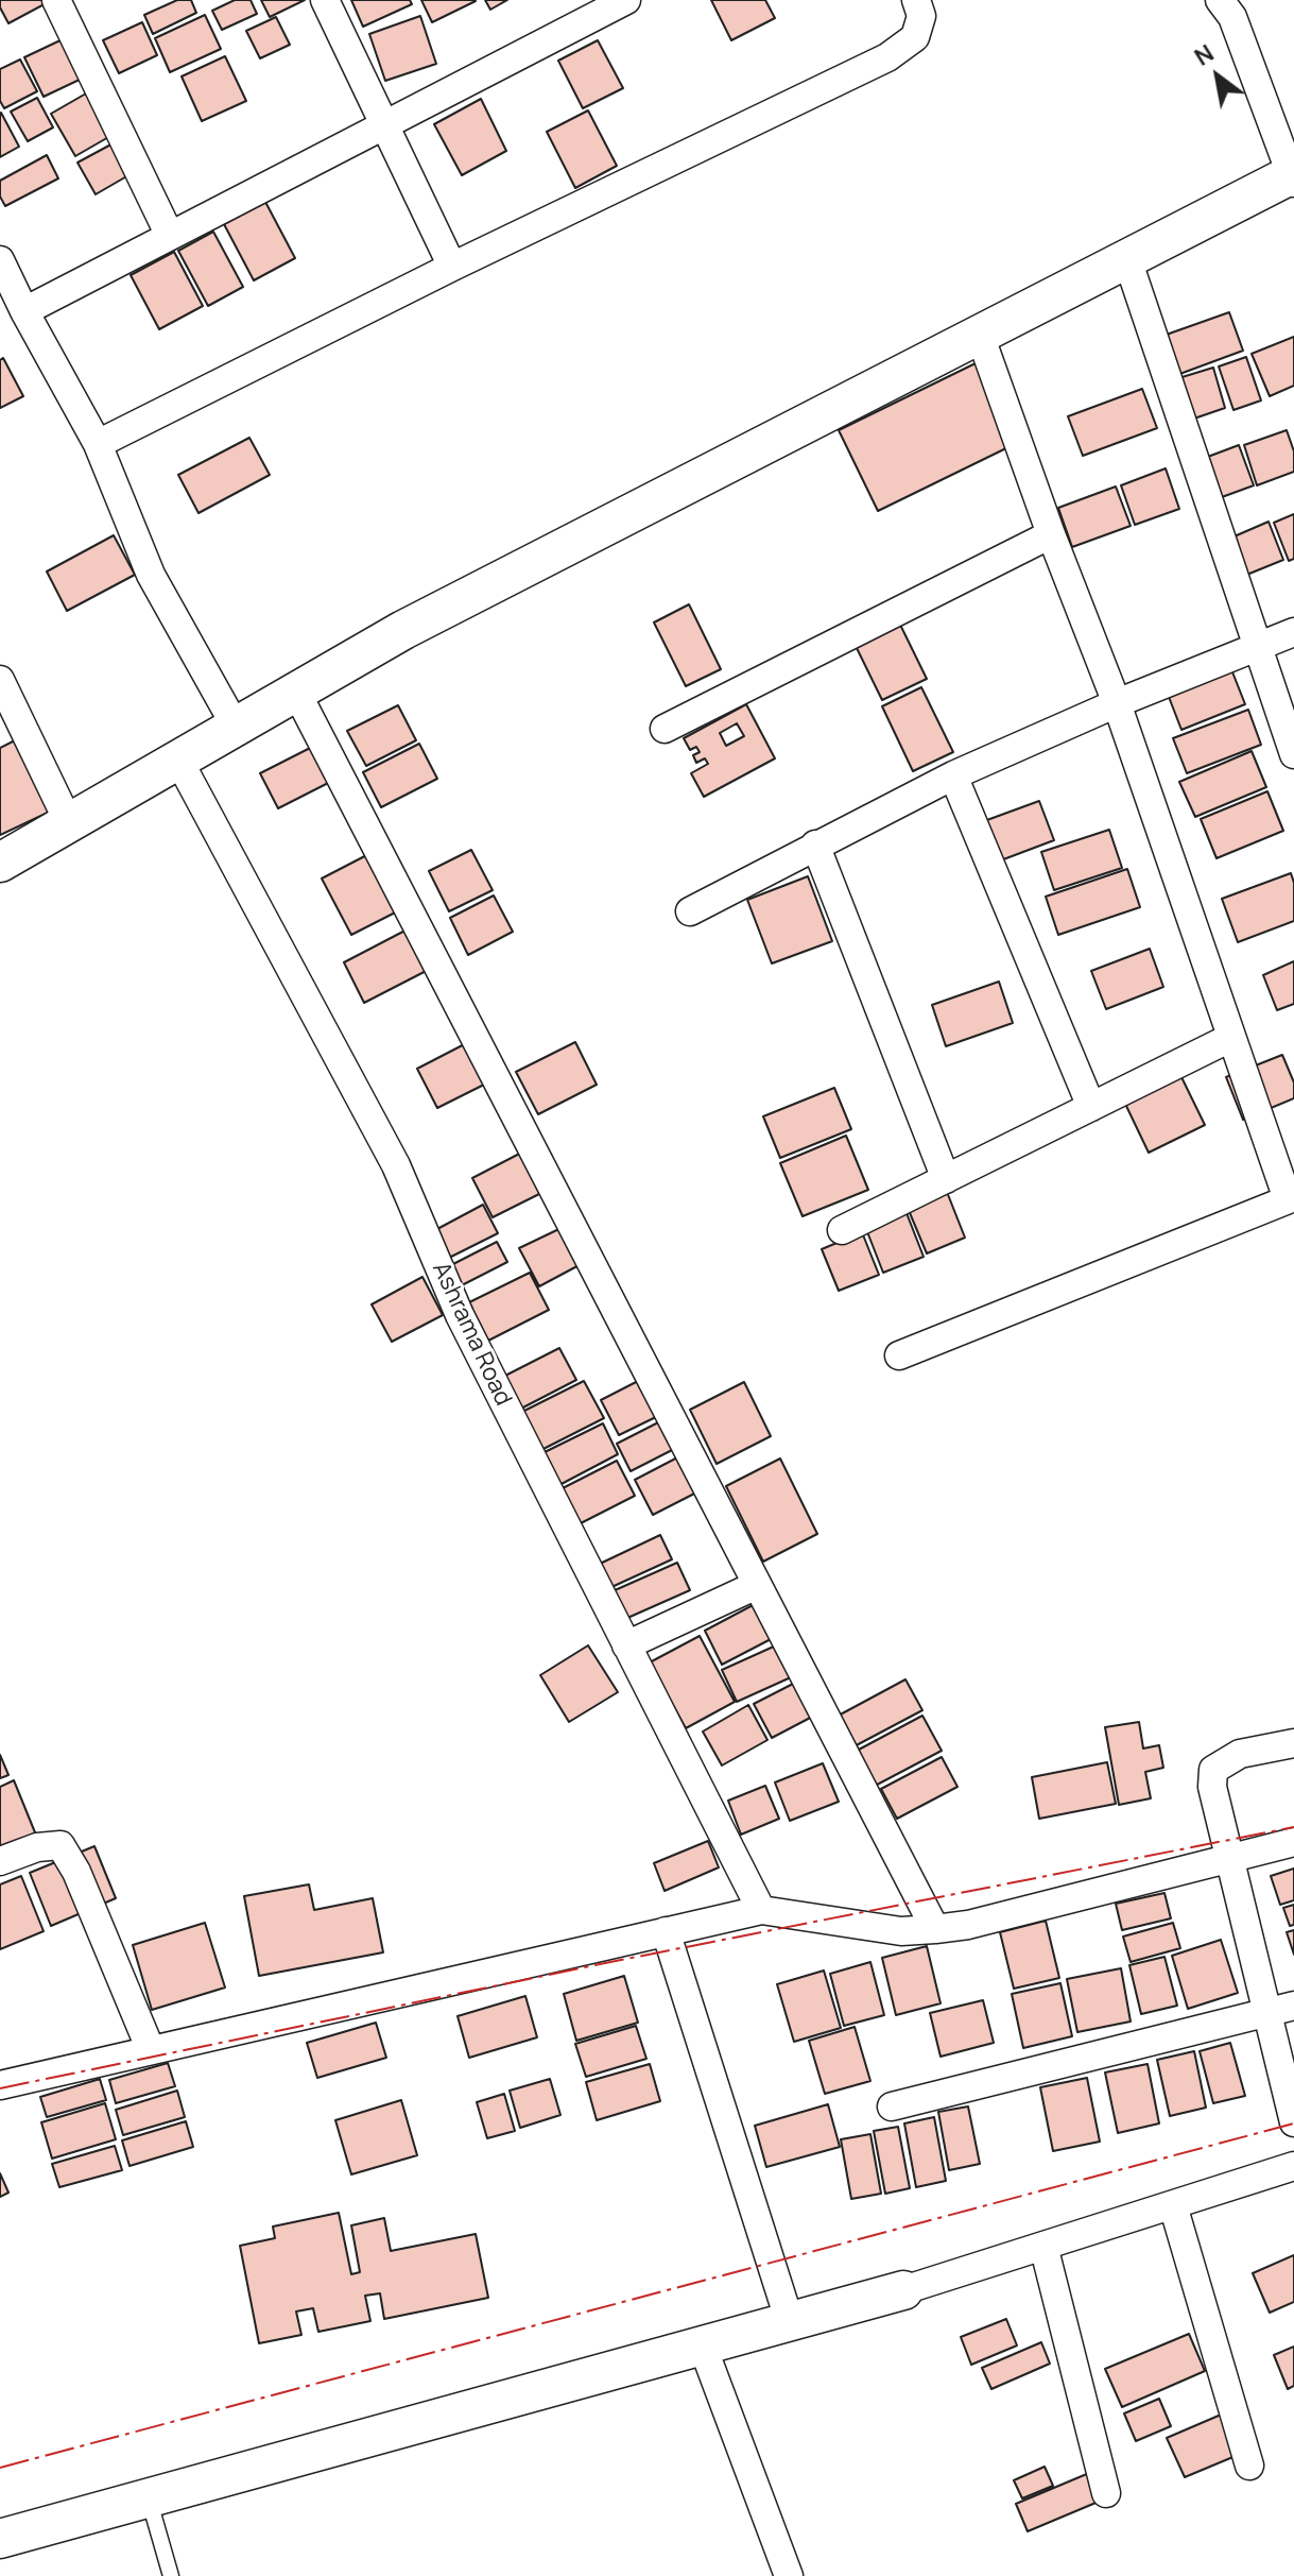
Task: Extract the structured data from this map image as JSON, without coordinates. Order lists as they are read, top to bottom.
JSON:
{
  "streets": {
    "street": ["Ashrama Road"]
  },
  "north": "top left"
}
